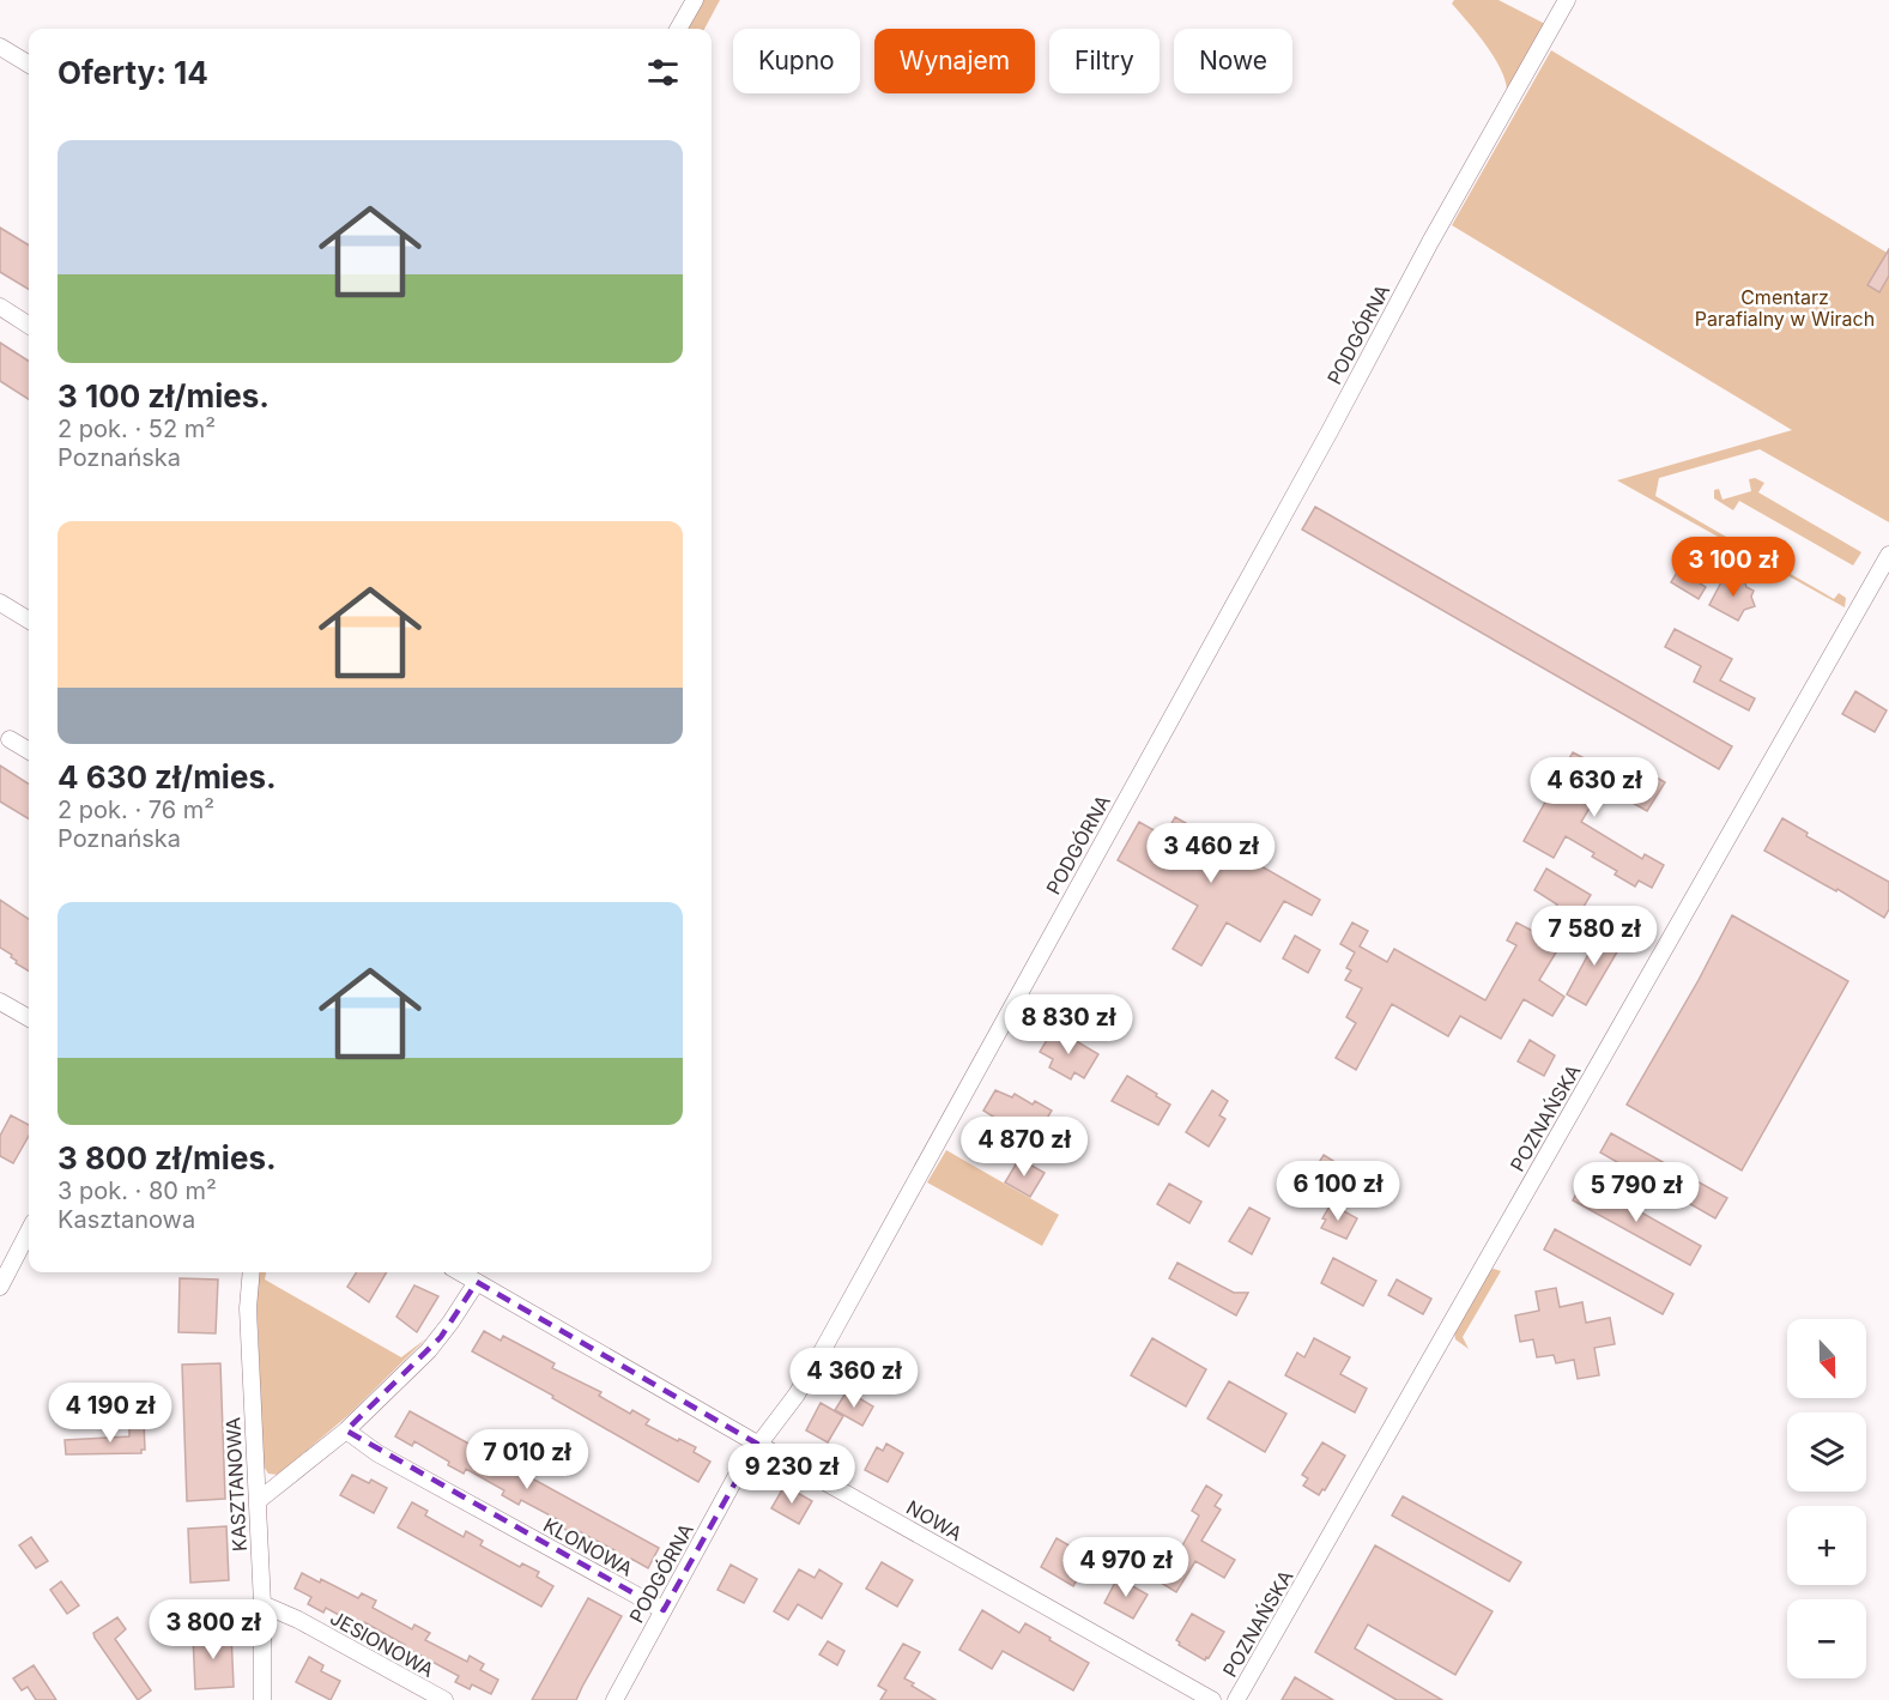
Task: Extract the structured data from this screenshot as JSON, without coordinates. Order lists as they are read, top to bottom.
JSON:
{
  "streets": {
    "street": [
      "PODGÓRNA",
      "POZNAŃSKA",
      "KASZTANOWA",
      "NOWA",
      "KLONOWA",
      "JESIONOWA"
    ]
  },
  "crossings": [
    ["PODGÓRNA", "NOWA"],
    ["PODGÓRNA", "KLONOWA"],
    ["KASZTANOWA", "JESIONOWA"]
  ],
  "parks": ["Cmentarz Parafialny w Wirach"],
  "north": "bottom",
  "page": {
    "chip": [
      "Kupno",
      "Wynajem",
      "Filtry",
      "Nowe"
    ],
    "heading": "Oferty: 14",
    "list": [
      {
        "name": "3 100 zł/mies.",
        "note": "2 pok. · 52 m² · Poznańska"
      },
      {
        "name": "4 630 zł/mies.",
        "note": "2 pok. · 76 m² · Poznańska"
      },
      {
        "name": "3 800 zł/mies.",
        "note": "3 pok. · 80 m² · Kasztanowa"
      }
    ],
    "price": [
      "3 100 zł",
      "4 630 zł",
      "3 460 zł",
      "7 580 zł",
      "8 830 zł",
      "4 870 zł",
      "6 100 zł",
      "5 790 zł",
      "4 360 zł",
      "4 190 zł",
      "7 010 zł",
      "9 230 zł",
      "4 970 zł",
      "3 800 zł"
    ],
    "map_buttons": ["+", "−"]
  }
}
